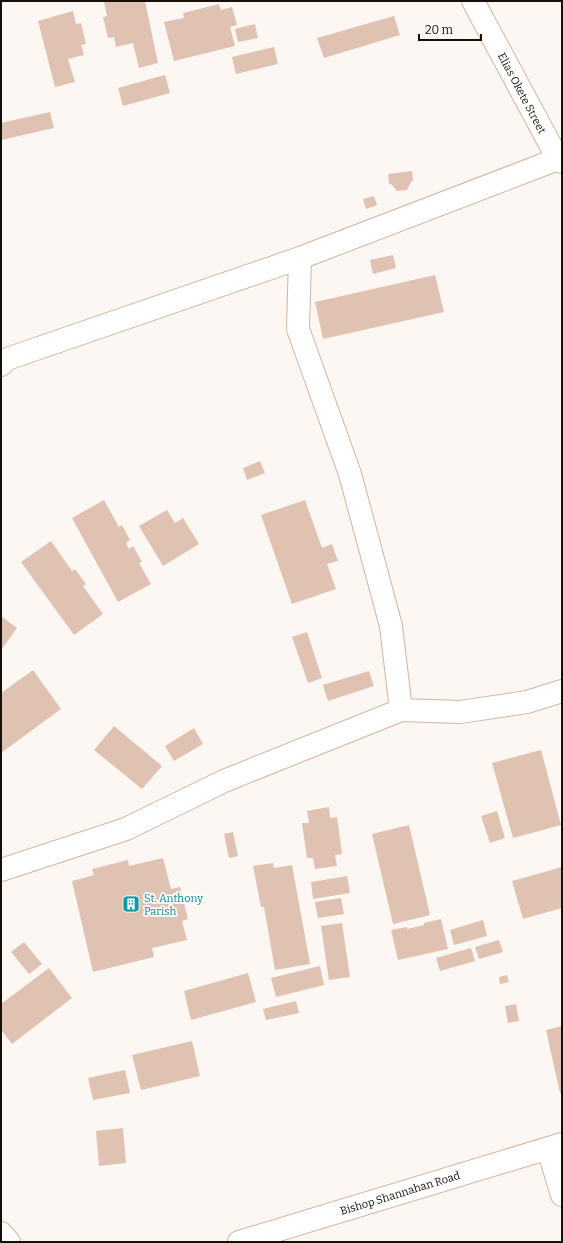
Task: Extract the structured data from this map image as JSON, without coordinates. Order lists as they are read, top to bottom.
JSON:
{
  "streets": {
    "street": ["Elias Okete Street", "Bishop Shannahan Road"]
  },
  "places": {
    "building": ["St. Anthony Parish"]
  },
  "scale_bar": "20 m"
}
